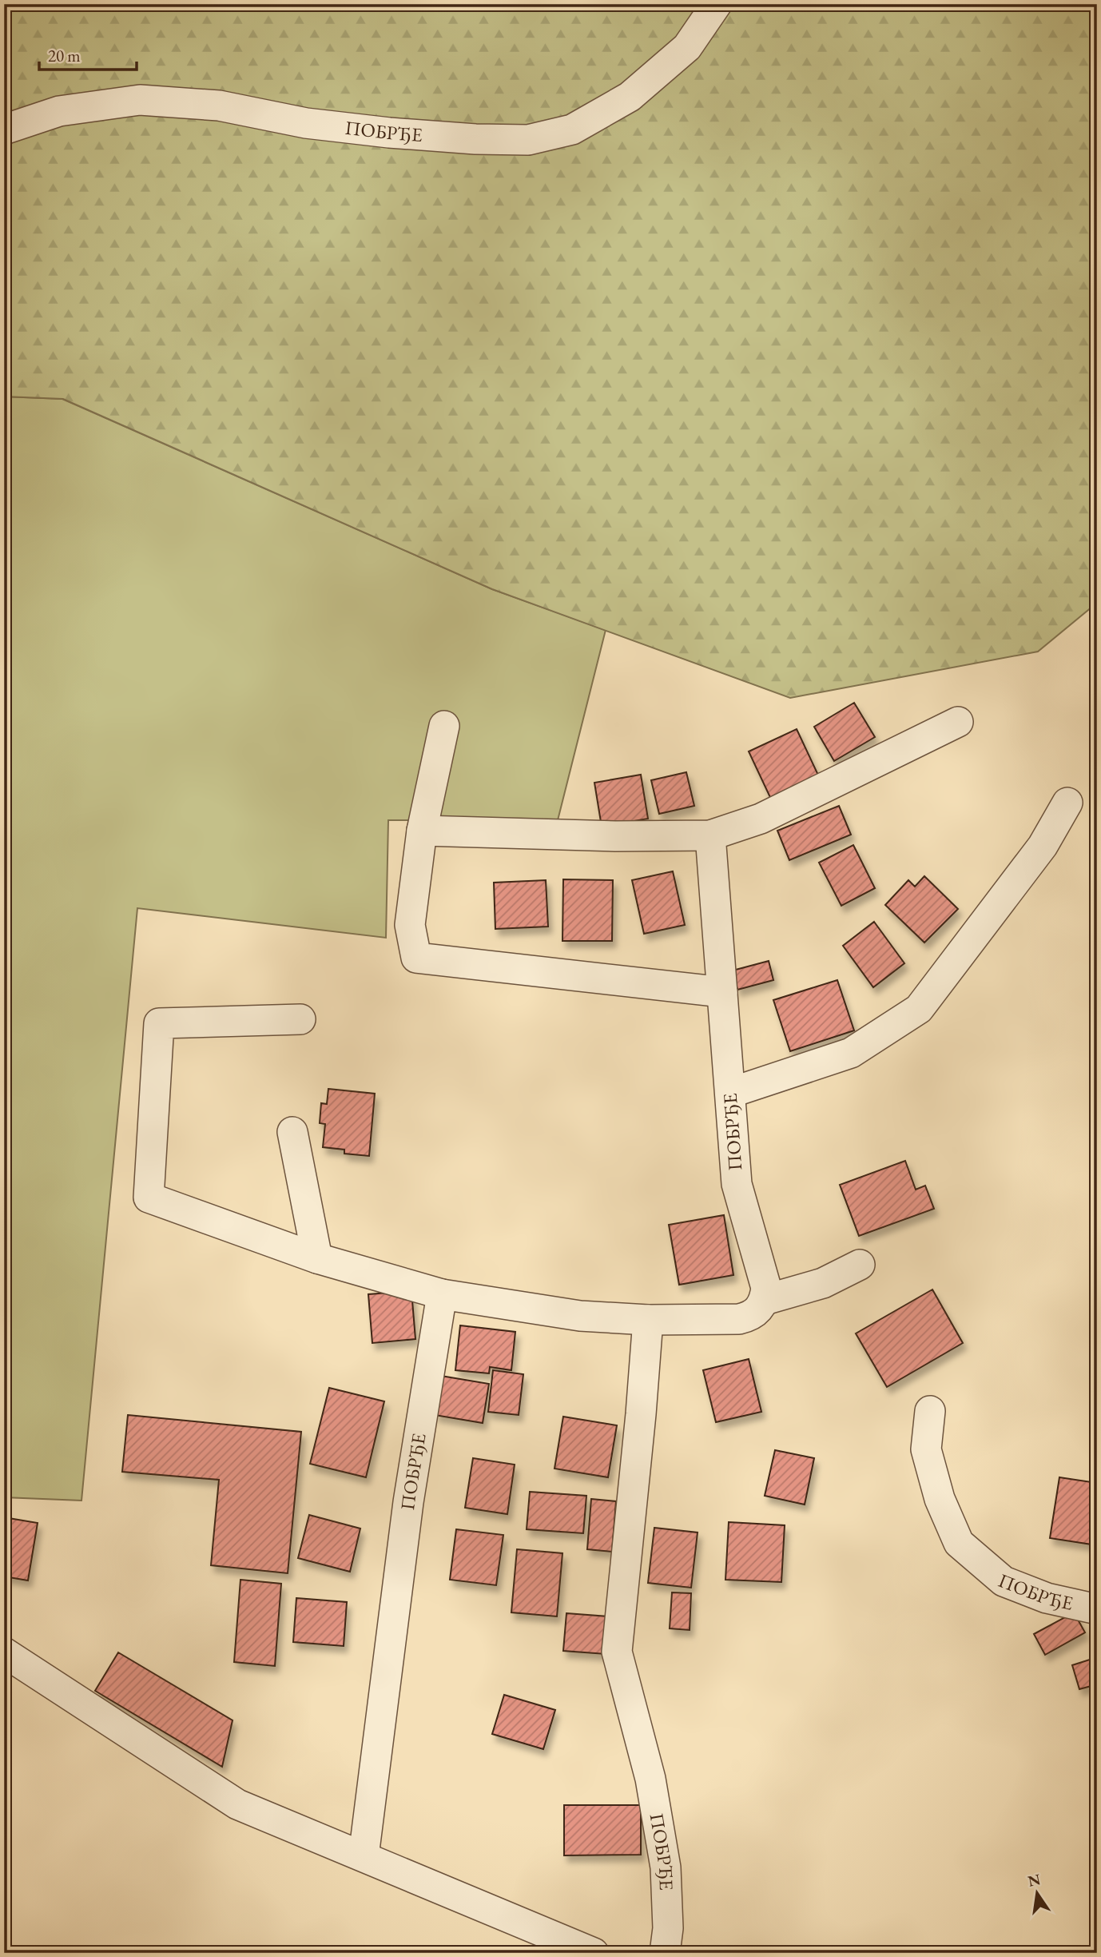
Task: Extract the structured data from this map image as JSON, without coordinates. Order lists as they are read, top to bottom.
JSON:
{
  "streets": {
    "street": ["ПОБРЂЕ"]
  },
  "scale_bar": "20 m",
  "north": "top"
}
